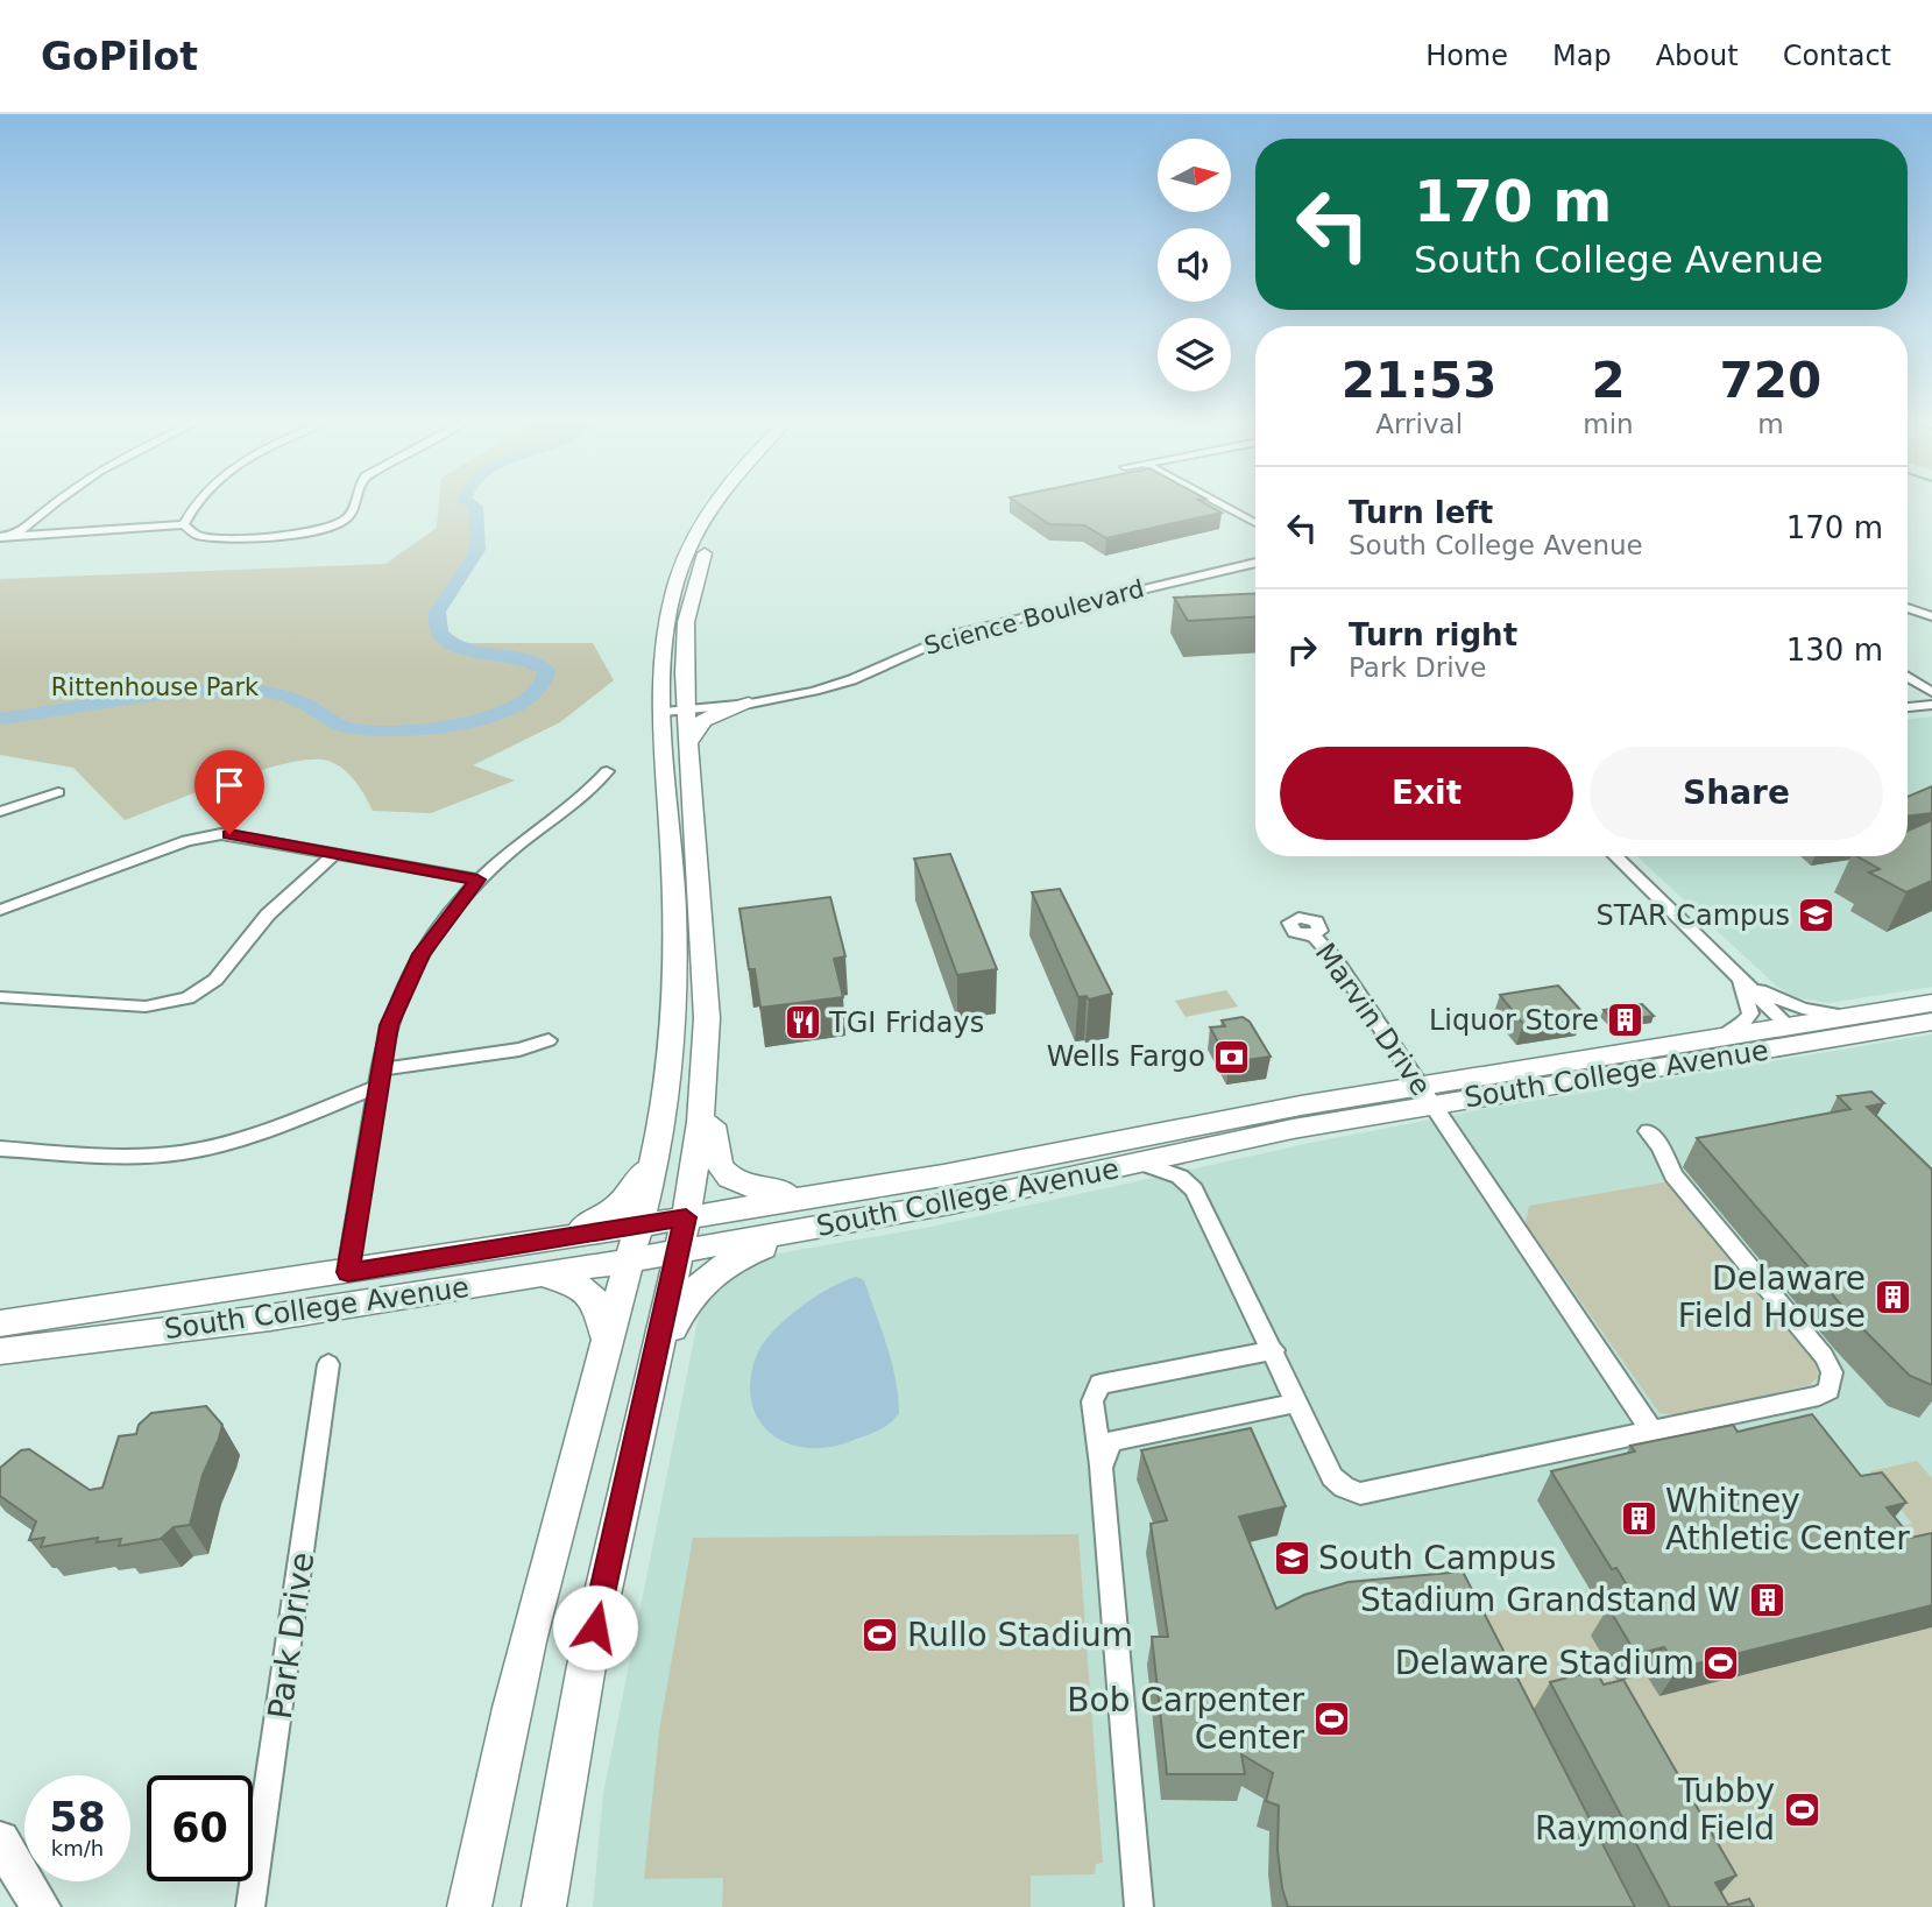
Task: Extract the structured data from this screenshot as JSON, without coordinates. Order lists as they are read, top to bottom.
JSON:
{
  "streets": {
    "main road": ["South College Avenue"],
    "street": ["Science Boulevard", "Marvin Drive", "Park Drive"]
  },
  "crossings": [
    ["Marvin Drive", "South College Avenue"]
  ],
  "parks": ["Rittenhouse Park"],
  "places": {
    "school or university": ["STAR Campus", "South Campus"],
    "building": [
      "Liquor Store",
      "Delaware Field House",
      "Whitney Athletic Center",
      "Stadium Grandstand W"
    ],
    "restaurant": ["TGI Fridays"],
    "bank": ["Wells Fargo"],
    "sports": [
      "Rullo Stadium",
      "Delaware Stadium",
      "Bob Carpenter Center",
      "Tubby Raymond Field"
    ]
  },
  "north": "right",
  "page": {
    "header": "GoPilot",
    "nav": [
      "Home",
      "Map",
      "About",
      "Contact"
    ],
    "turn": ["170 m", "South College Avenue"],
    "eta": [
      "21:53",
      "Arrival",
      "2",
      "min",
      "720",
      "m"
    ],
    "list": [
      {
        "name": "Turn left",
        "note": "South College Avenue",
        "value": "170 m"
      },
      {
        "name": "Turn right",
        "note": "Park Drive",
        "value": "130 m"
      }
    ],
    "buttons": ["Exit", "Share"],
    "speed": "58 km/h",
    "limit": "60"
  }
}
